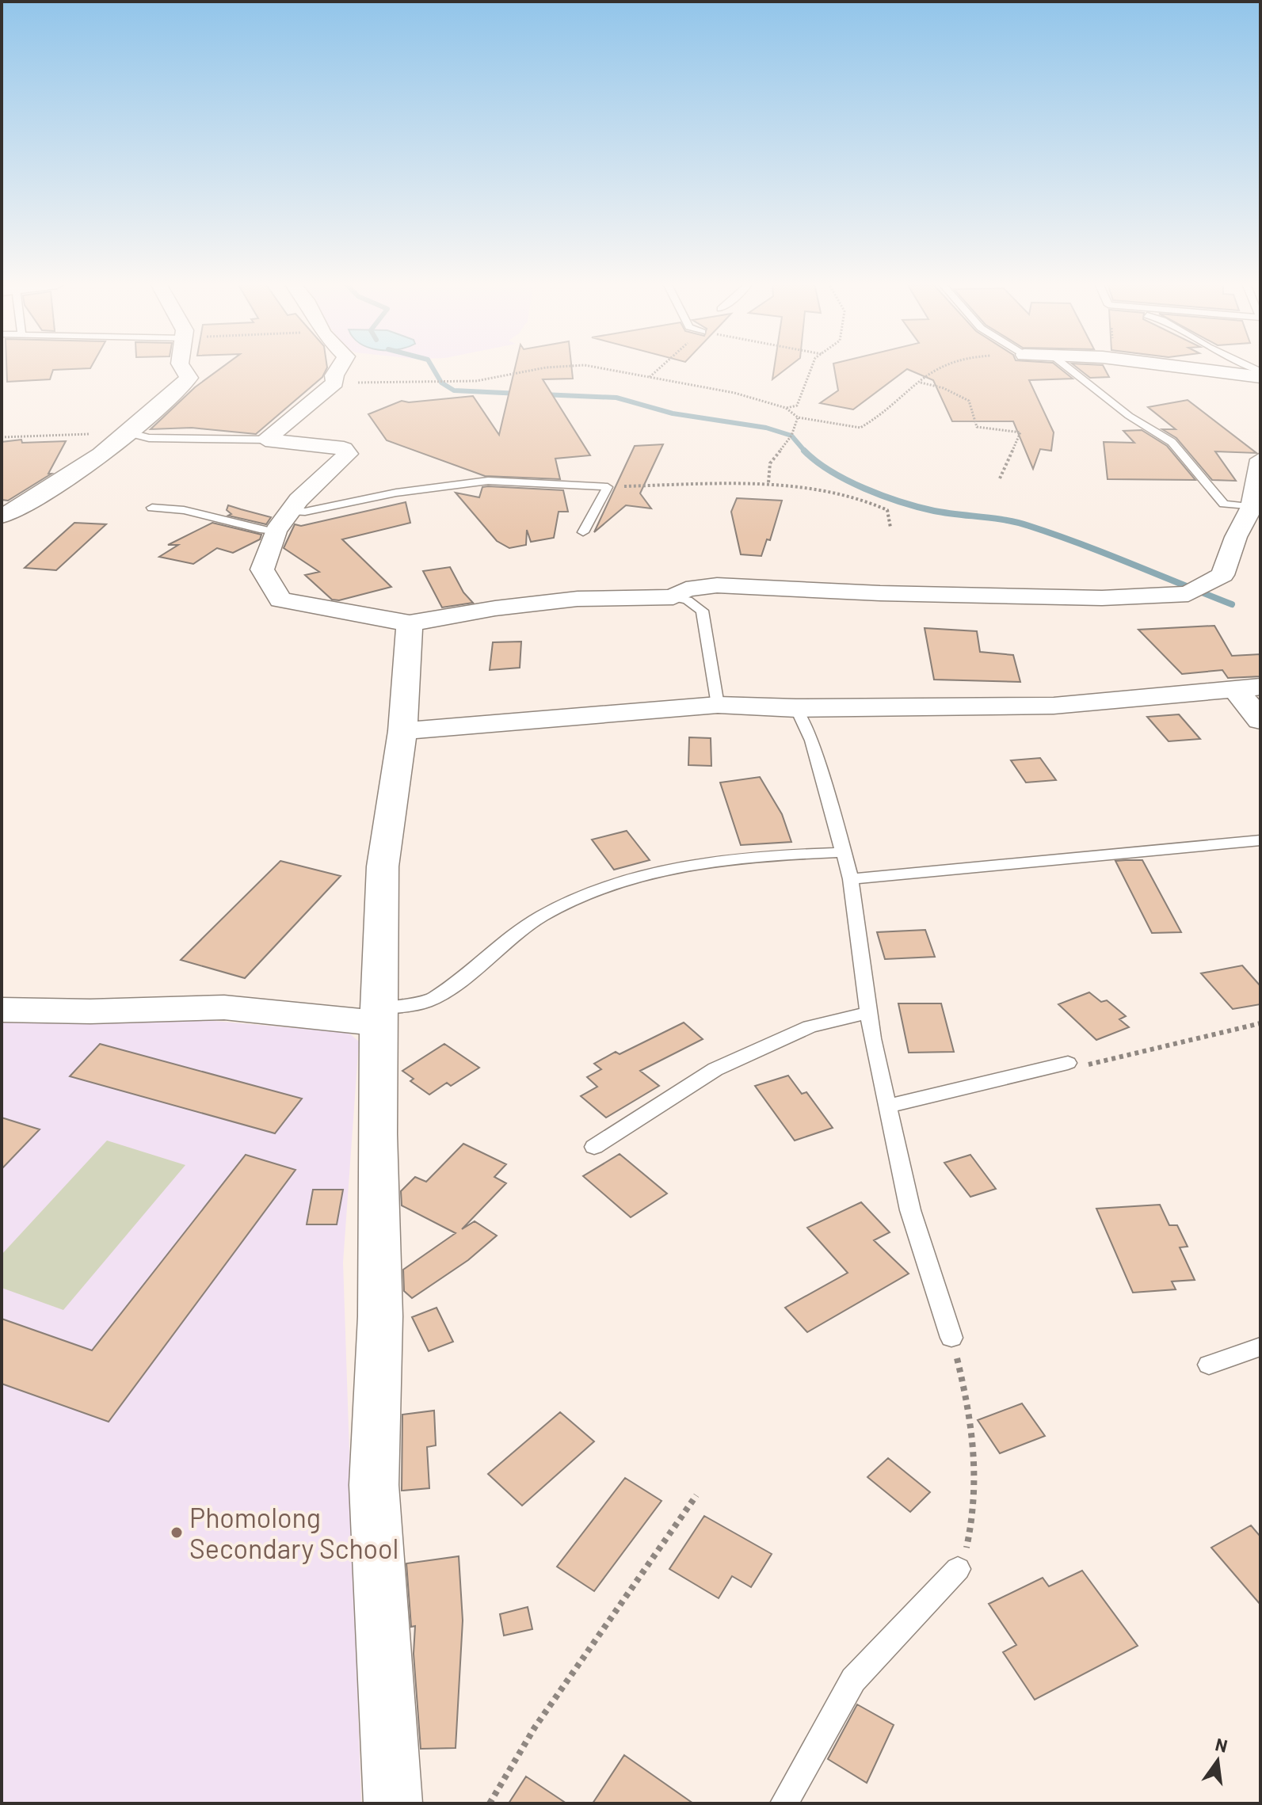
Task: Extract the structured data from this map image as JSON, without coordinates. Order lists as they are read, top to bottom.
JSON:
{
  "places": ["Phomolong Secondary School"],
  "north": "top"
}
